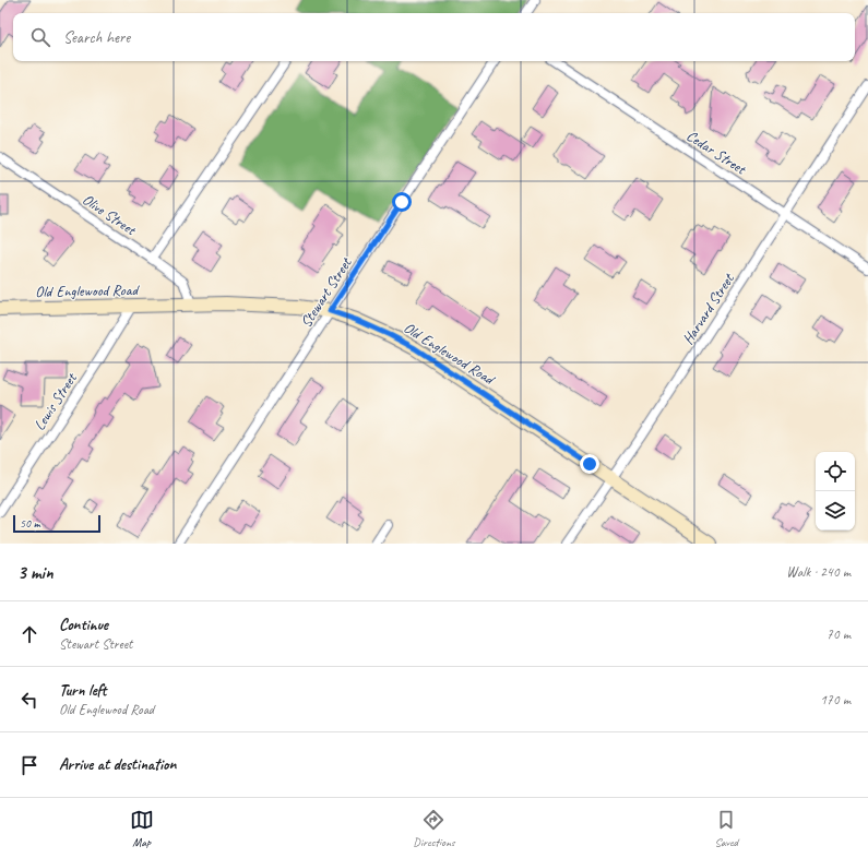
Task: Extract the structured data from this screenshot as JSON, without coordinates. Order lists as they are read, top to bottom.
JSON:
{
  "streets": {
    "street": [
      "Cedar Street",
      "Olive Street",
      "Old Englewood Road",
      "Stewart Street",
      "Harvard Street",
      "Lewis Street"
    ]
  },
  "crossings": [
    ["Cedar Street", "Harvard Street"],
    ["Olive Street", "Old Englewood Road"],
    ["Old Englewood Road", "Stewart Street"],
    ["Old Englewood Road", "Harvard Street"],
    ["Old Englewood Road", "Lewis Street"]
  ],
  "scale_bar": "50 m",
  "page": {
    "search": "Search here",
    "scale": "50 m",
    "heading": ["3 min", "Walk · 240 m"],
    "list": [
      ["Continue", "Stewart Street", "70 m"],
      ["Turn left", "Old Englewood Road", "170 m"],
      "Arrive at destination"
    ],
    "nav": ["Map", "Directions", "Saved"]
  }
}
